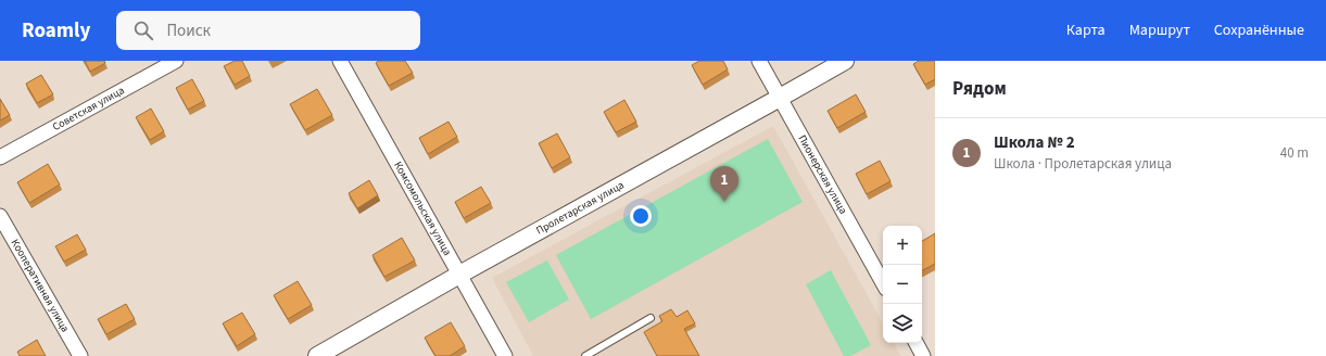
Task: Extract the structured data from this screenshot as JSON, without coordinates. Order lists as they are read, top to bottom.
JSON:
{
  "streets": {
    "street": [
      "Советская улица",
      "Пионерская улица",
      "Комсомольская улица",
      "Пролетарская улица",
      "Кооперативная улица"
    ]
  },
  "crossings": [
    ["Пионерская улица", "Пролетарская улица"],
    ["Комсомольская улица", "Пролетарская улица"]
  ],
  "page": {
    "header": "Roamly",
    "search": "Поиск",
    "nav": ["Карта", "Маршрут", "Сохранённые"],
    "heading": "Рядом",
    "list": [
      {
        "mark": "1",
        "name": "Школа № 2",
        "note": "Школа · Пролетарская улица",
        "value": "40 m"
      }
    ],
    "pins": "1",
    "map_buttons": ["+", "−"]
  }
}
